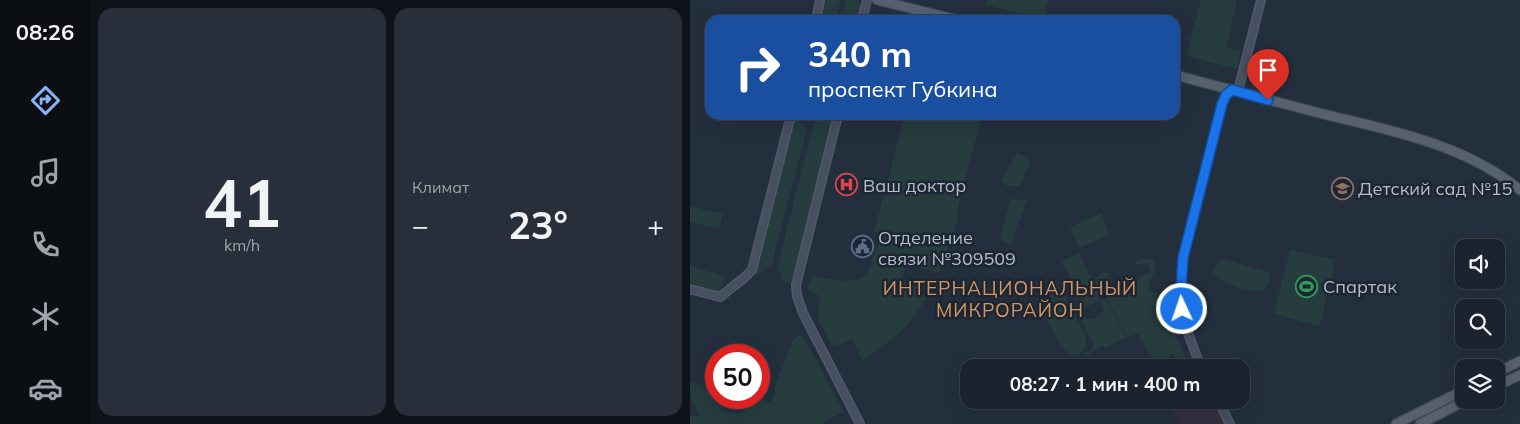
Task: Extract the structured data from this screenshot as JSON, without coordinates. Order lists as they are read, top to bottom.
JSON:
{
  "districts": ["ИНТЕРНАЦИОНАЛЬНЫЙ МИКРОРАЙОН"],
  "places": {
    "hospital": ["Ваш доктор"],
    "school or university": ["Детский сад №15"],
    "public building": ["Отделение связи №309509"],
    "sports": ["Спартак"]
  },
  "page": {
    "tabs": "08:26",
    "tile": [
      ["41", "km/h"],
      "Климат"
    ],
    "turn": ["340 m", "проспект Губкина"],
    "heat": ["−", "23°", "+"],
    "limit": "50",
    "trip": "08:27 · 1 мин · 400 m"
  }
}
